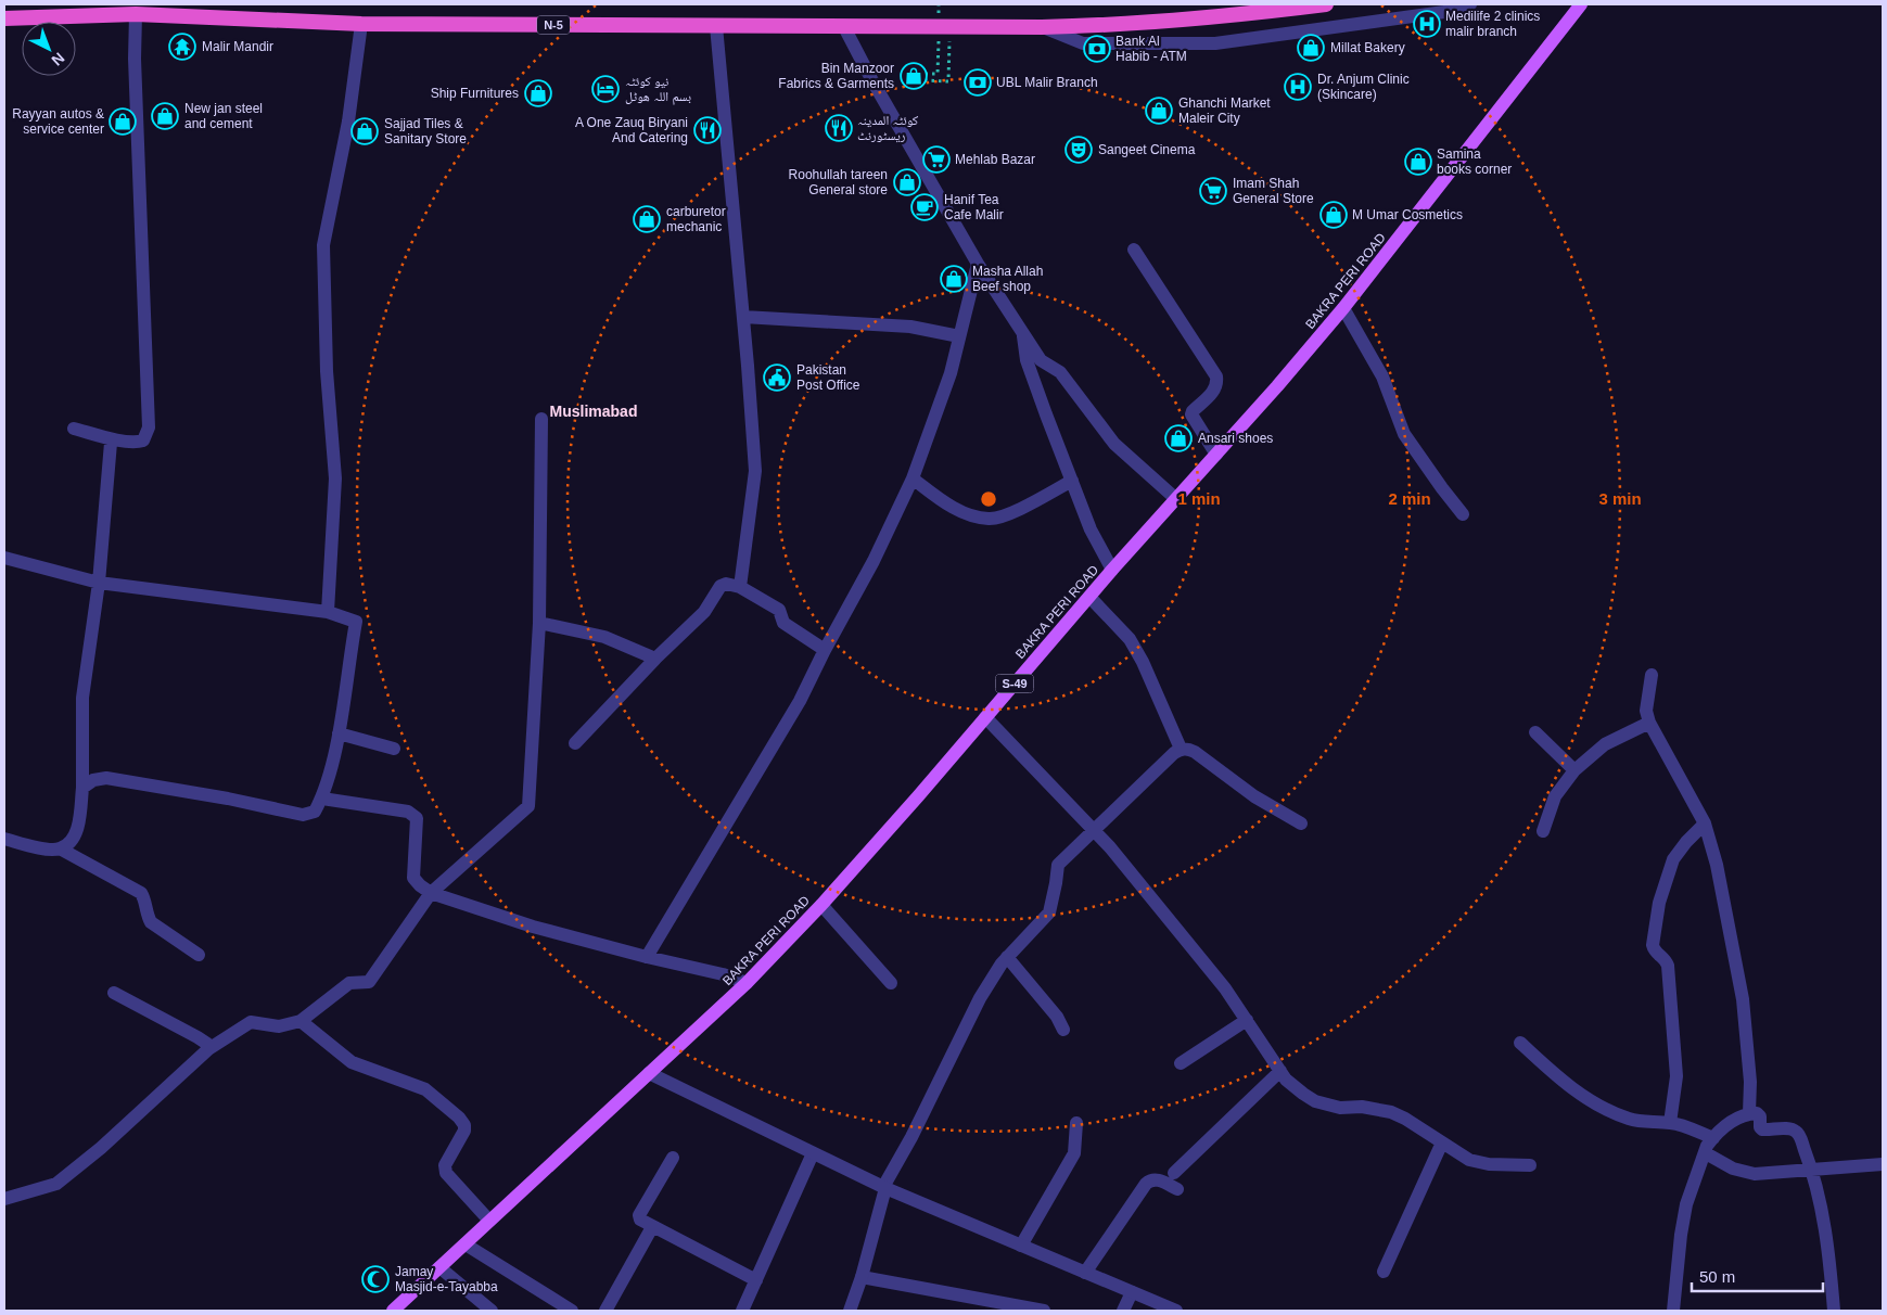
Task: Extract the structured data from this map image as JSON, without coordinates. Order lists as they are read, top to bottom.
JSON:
{
  "streets": {
    "highway": ["N-5"],
    "main road": ["BAKRA PERI ROAD", "S-49"]
  },
  "districts": ["Muslimabad"],
  "places": {
    "hospital": ["Medilife 2 clinics malir branch", "Dr. Anjum Clinic (Skincare)"],
    "temple": ["Malir Mandir"],
    "shop": [
      "Millat Bakery",
      "Bin Manzoor Fabrics & Garments",
      "Ship Furnitures",
      "Ghanchi Market Maleir City",
      "New jan steel and cement",
      "Rayyan autos & service center",
      "Sajjad Tiles & Sanitary Store",
      "Samina books corner",
      "Roohullah tareen General store",
      "M Umar Cosmetics",
      "carburetor mechanic",
      "Masha Allah Beef shop",
      "Ansari shoes"
    ],
    "bank": ["Bank Al Habib - ATM", "UBL Malir Branch"],
    "hotel": ["نیو کوئٹہ بسم اللہ ھوٹل"],
    "restaurant": ["کوئٹہ المدینہ ریسٹورنٹ", "A One Zauq Biryani And Catering"],
    "theatre": ["Sangeet Cinema"],
    "supermarket": ["Mehlab Bazar", "Imam Shah General Store"],
    "cafe": ["Hanif Tea Cafe Malir"],
    "public building": ["Pakistan Post Office"],
    "mosque": ["Jamay Masjid-e-Tayabba"]
  },
  "scale_bar": "50 m",
  "north": "bottom right",
  "rings": ["1 min", "2 min", "3 min"]
}
